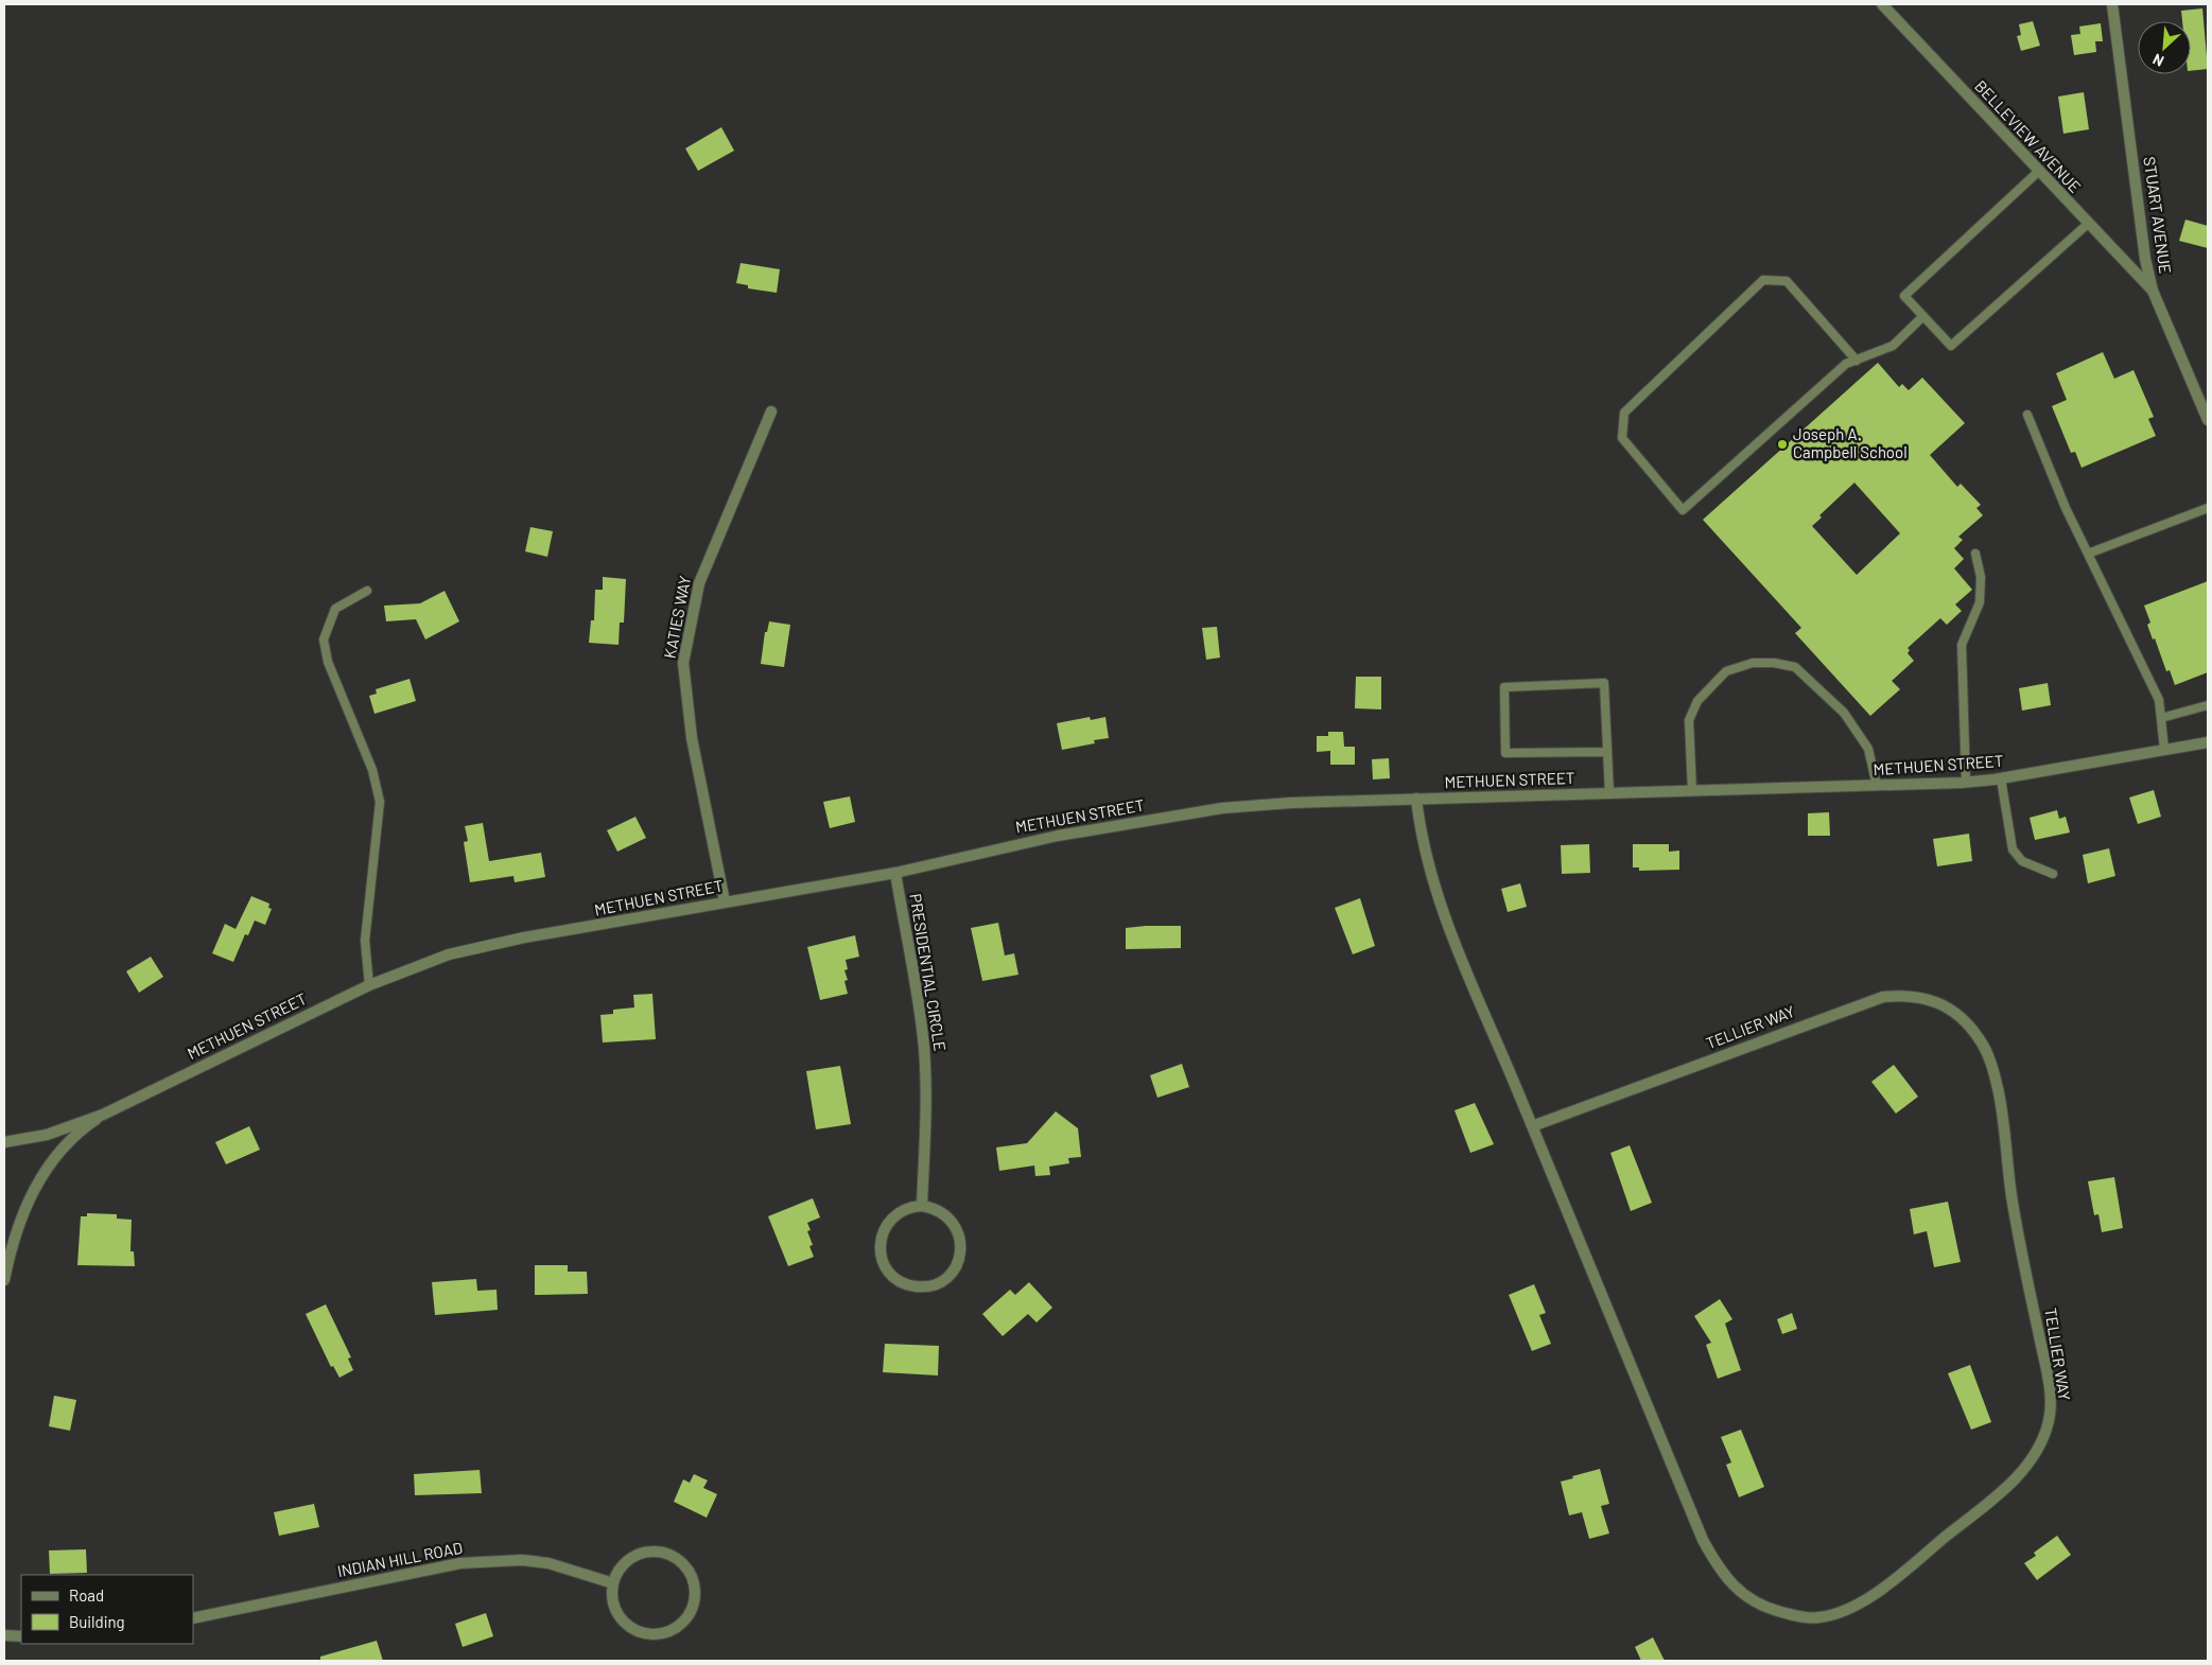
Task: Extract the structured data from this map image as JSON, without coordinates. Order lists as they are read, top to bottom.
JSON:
{
  "streets": {
    "street": [
      "BELLEVIEW AVENUE",
      "STUART AVENUE",
      "KATIES WAY",
      "METHUEN STREET",
      "PRESIDENTIAL CIRCLE",
      "TELLIER WAY",
      "INDIAN HILL ROAD"
    ]
  },
  "crossings": [
    ["BELLEVIEW AVENUE", "STUART AVENUE"],
    ["KATIES WAY", "METHUEN STREET"],
    ["METHUEN STREET", "PRESIDENTIAL CIRCLE"],
    ["METHUEN STREET", "TELLIER WAY"]
  ],
  "places": ["Joseph A. Campbell School"],
  "legend": ["Road", "Building"],
  "north": "bottom left"
}
